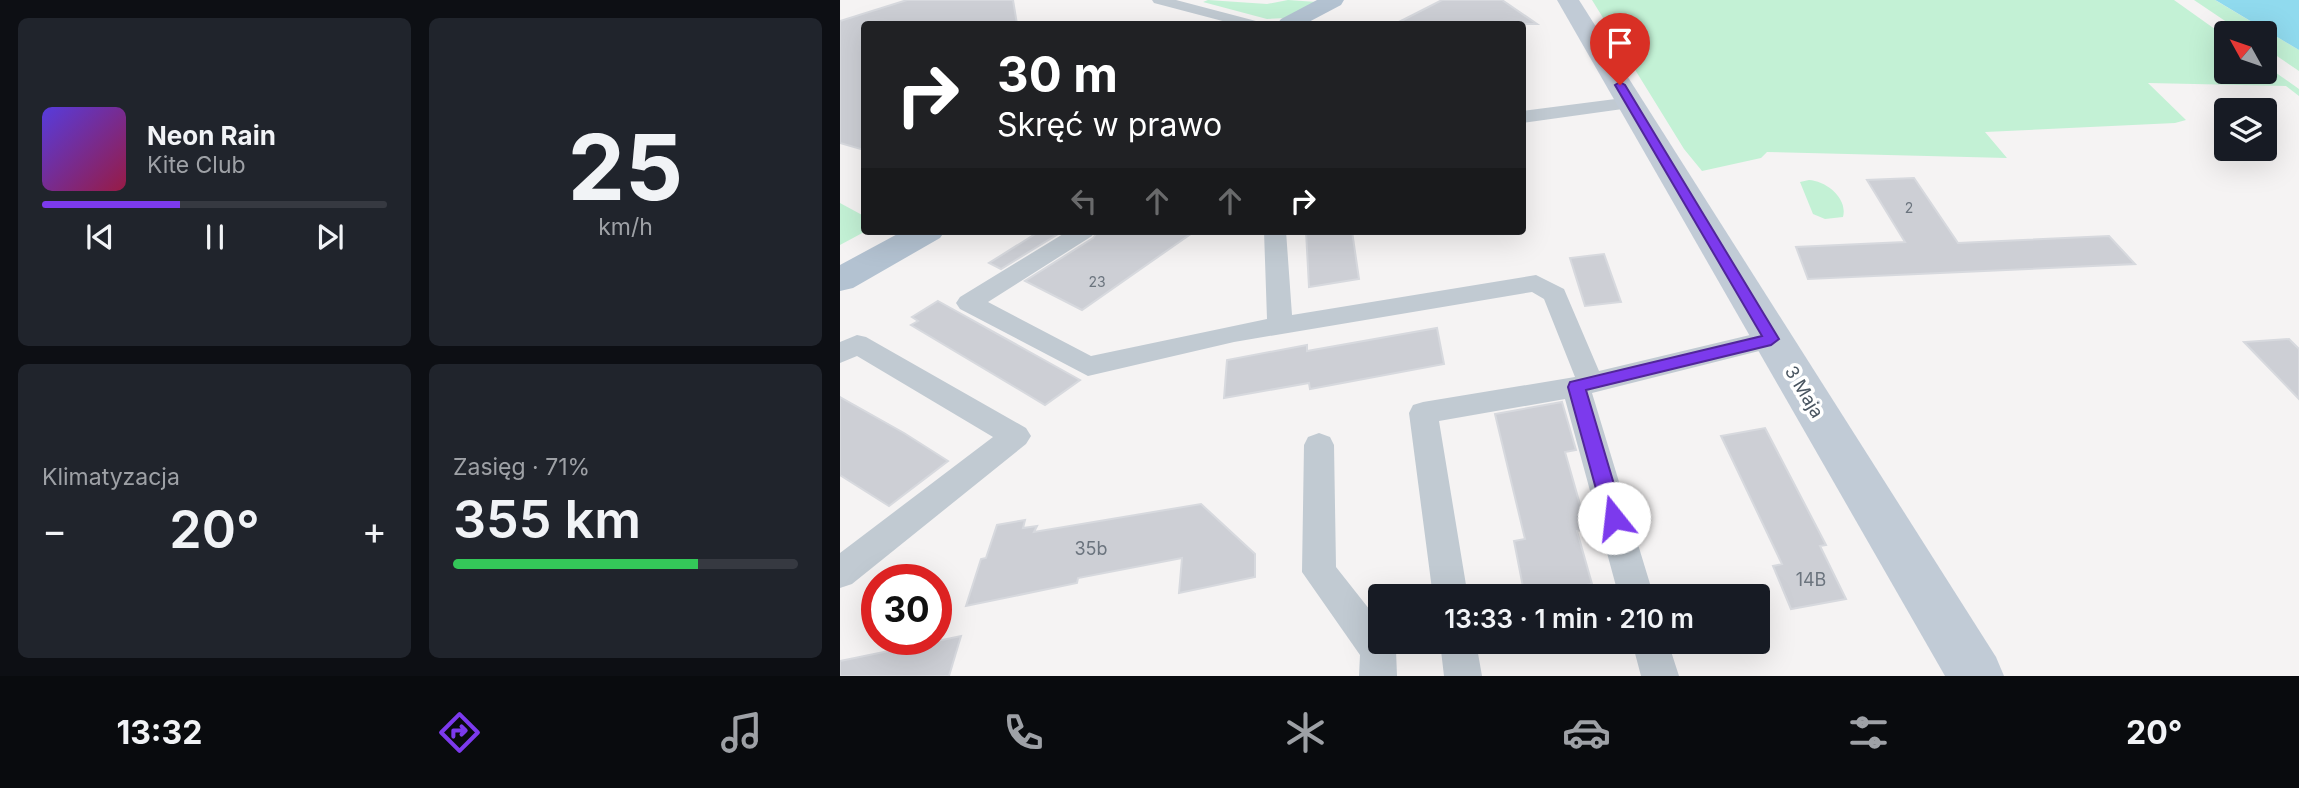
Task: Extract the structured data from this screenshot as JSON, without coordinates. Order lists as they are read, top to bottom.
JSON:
{
  "streets": {
    "street": ["3 Maja"]
  },
  "house_numbers": [
    "2",
    "23",
    "35b",
    "14B"
  ],
  "north": "top left",
  "page": {
    "tile": [
      ["25", "km/h"],
      "Klimatyzacja",
      ["Zasięg · 71%", "355 km"]
    ],
    "turn": ["30 m", "Skręć w prawo"],
    "song": ["Neon Rain", "Kite Club"],
    "heat": ["−", "20°", "+"],
    "limit": "30",
    "trip": "13:33 · 1 min · 210 m",
    "tabs": ["13:32", "20°"]
  }
}
